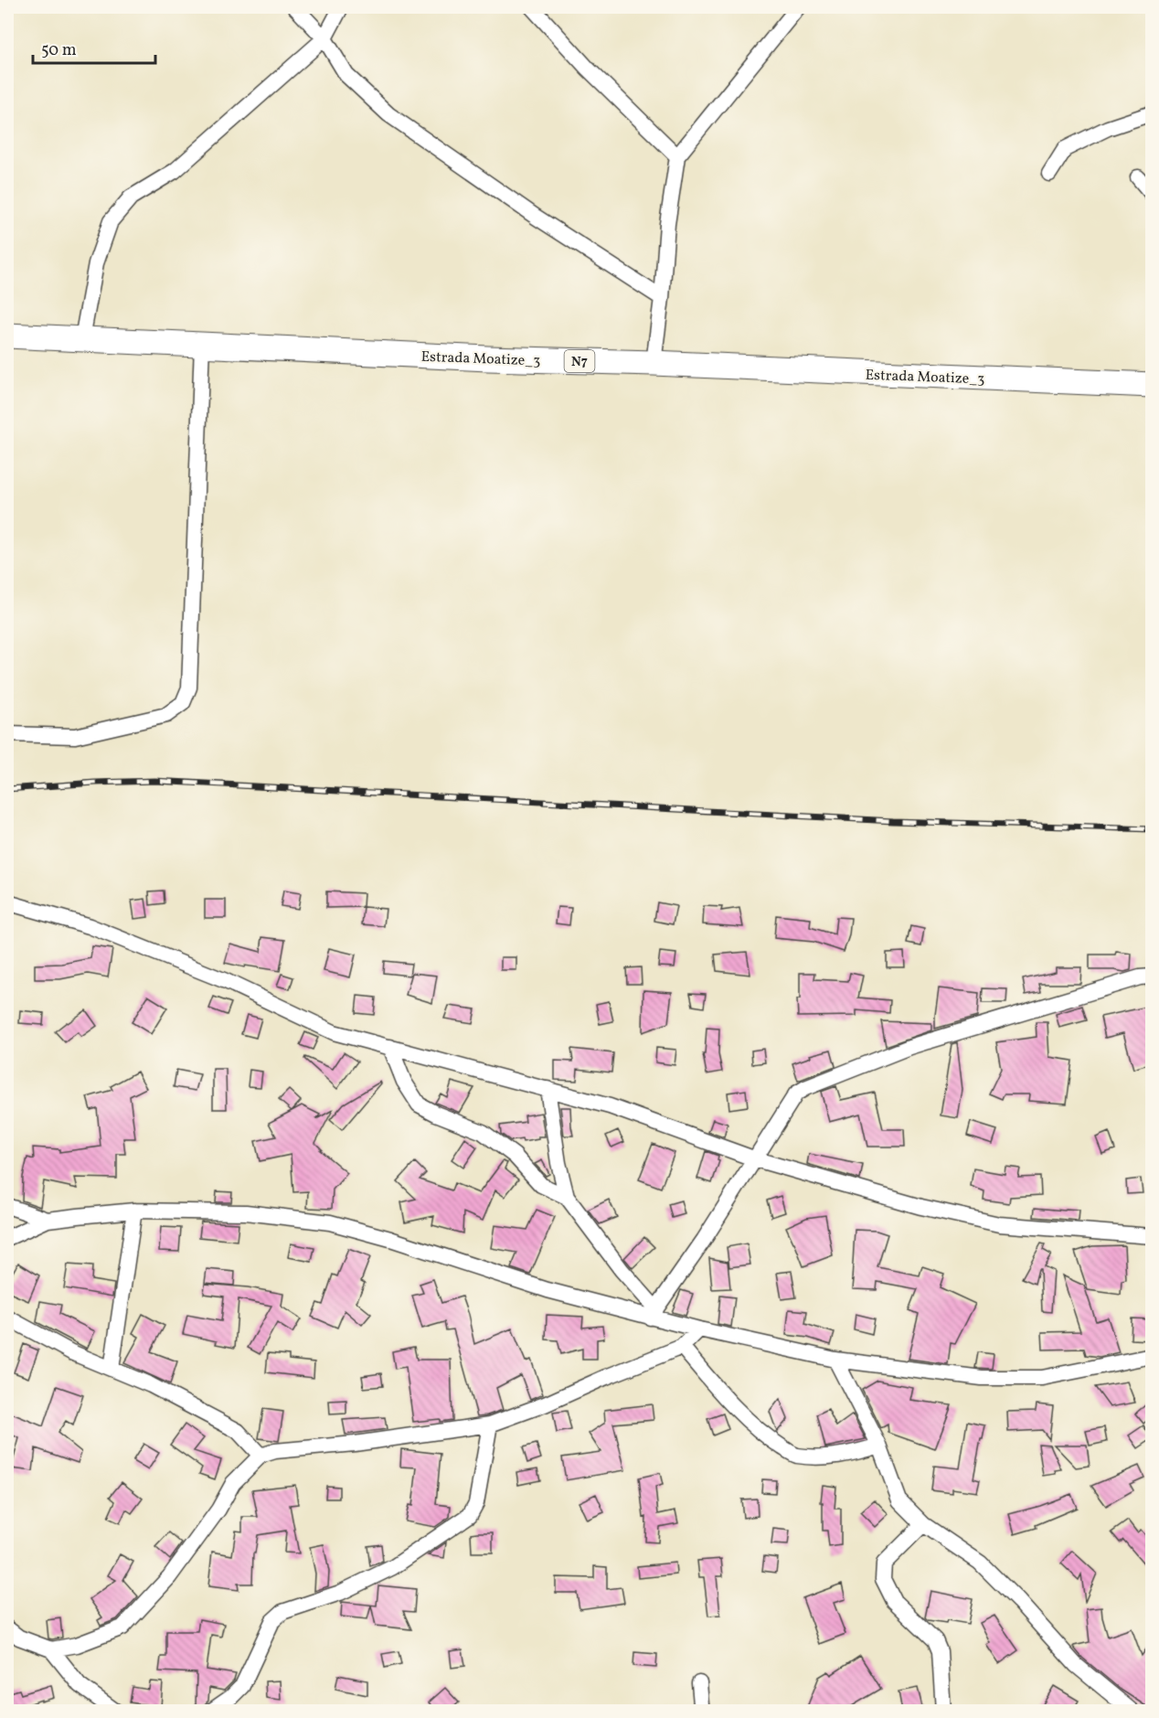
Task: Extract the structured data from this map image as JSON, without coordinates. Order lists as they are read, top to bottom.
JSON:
{
  "streets": {
    "highway": ["Estrada Moatize_3", "N7"]
  },
  "scale_bar": "50 m"
}
